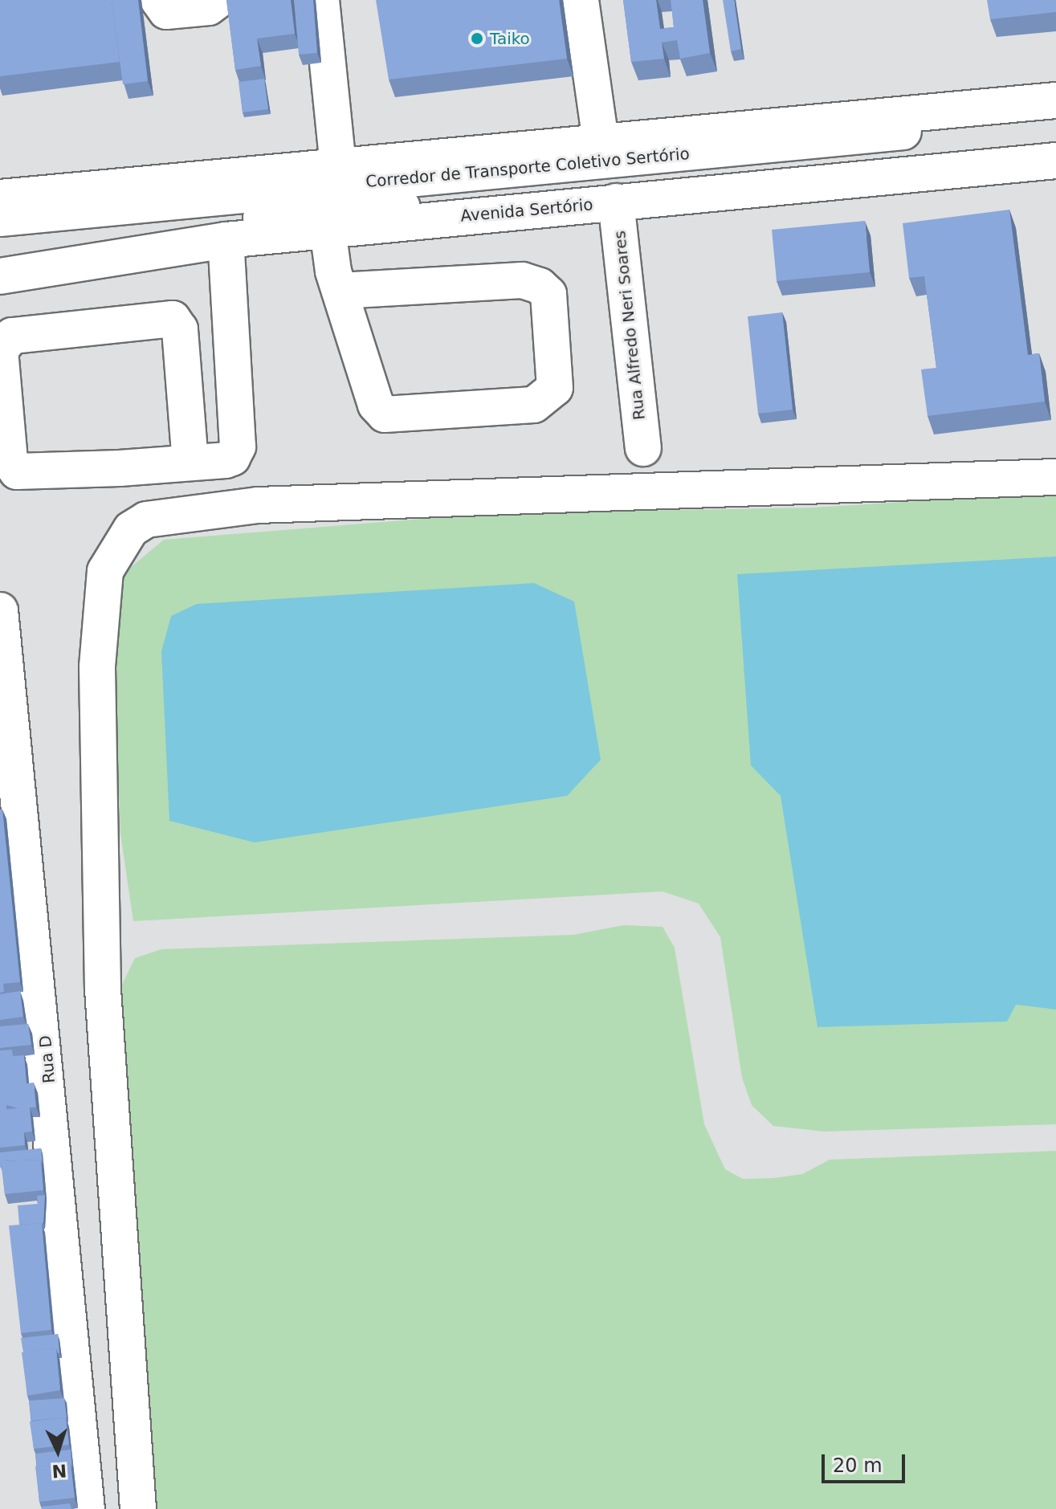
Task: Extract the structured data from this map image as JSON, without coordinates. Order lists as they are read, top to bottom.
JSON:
{
  "streets": {
    "main road": [
      "Corredor de Transporte Coletivo Sertório",
      "Avenida Sertório",
      "Rua Alfredo Neri Soares",
      "Rua D"
    ]
  },
  "crossings": [
    ["Avenida Sertório", "Rua Alfredo Neri Soares"]
  ],
  "places": ["Taiko"],
  "scale_bar": "20 m",
  "north": "bottom"
}
